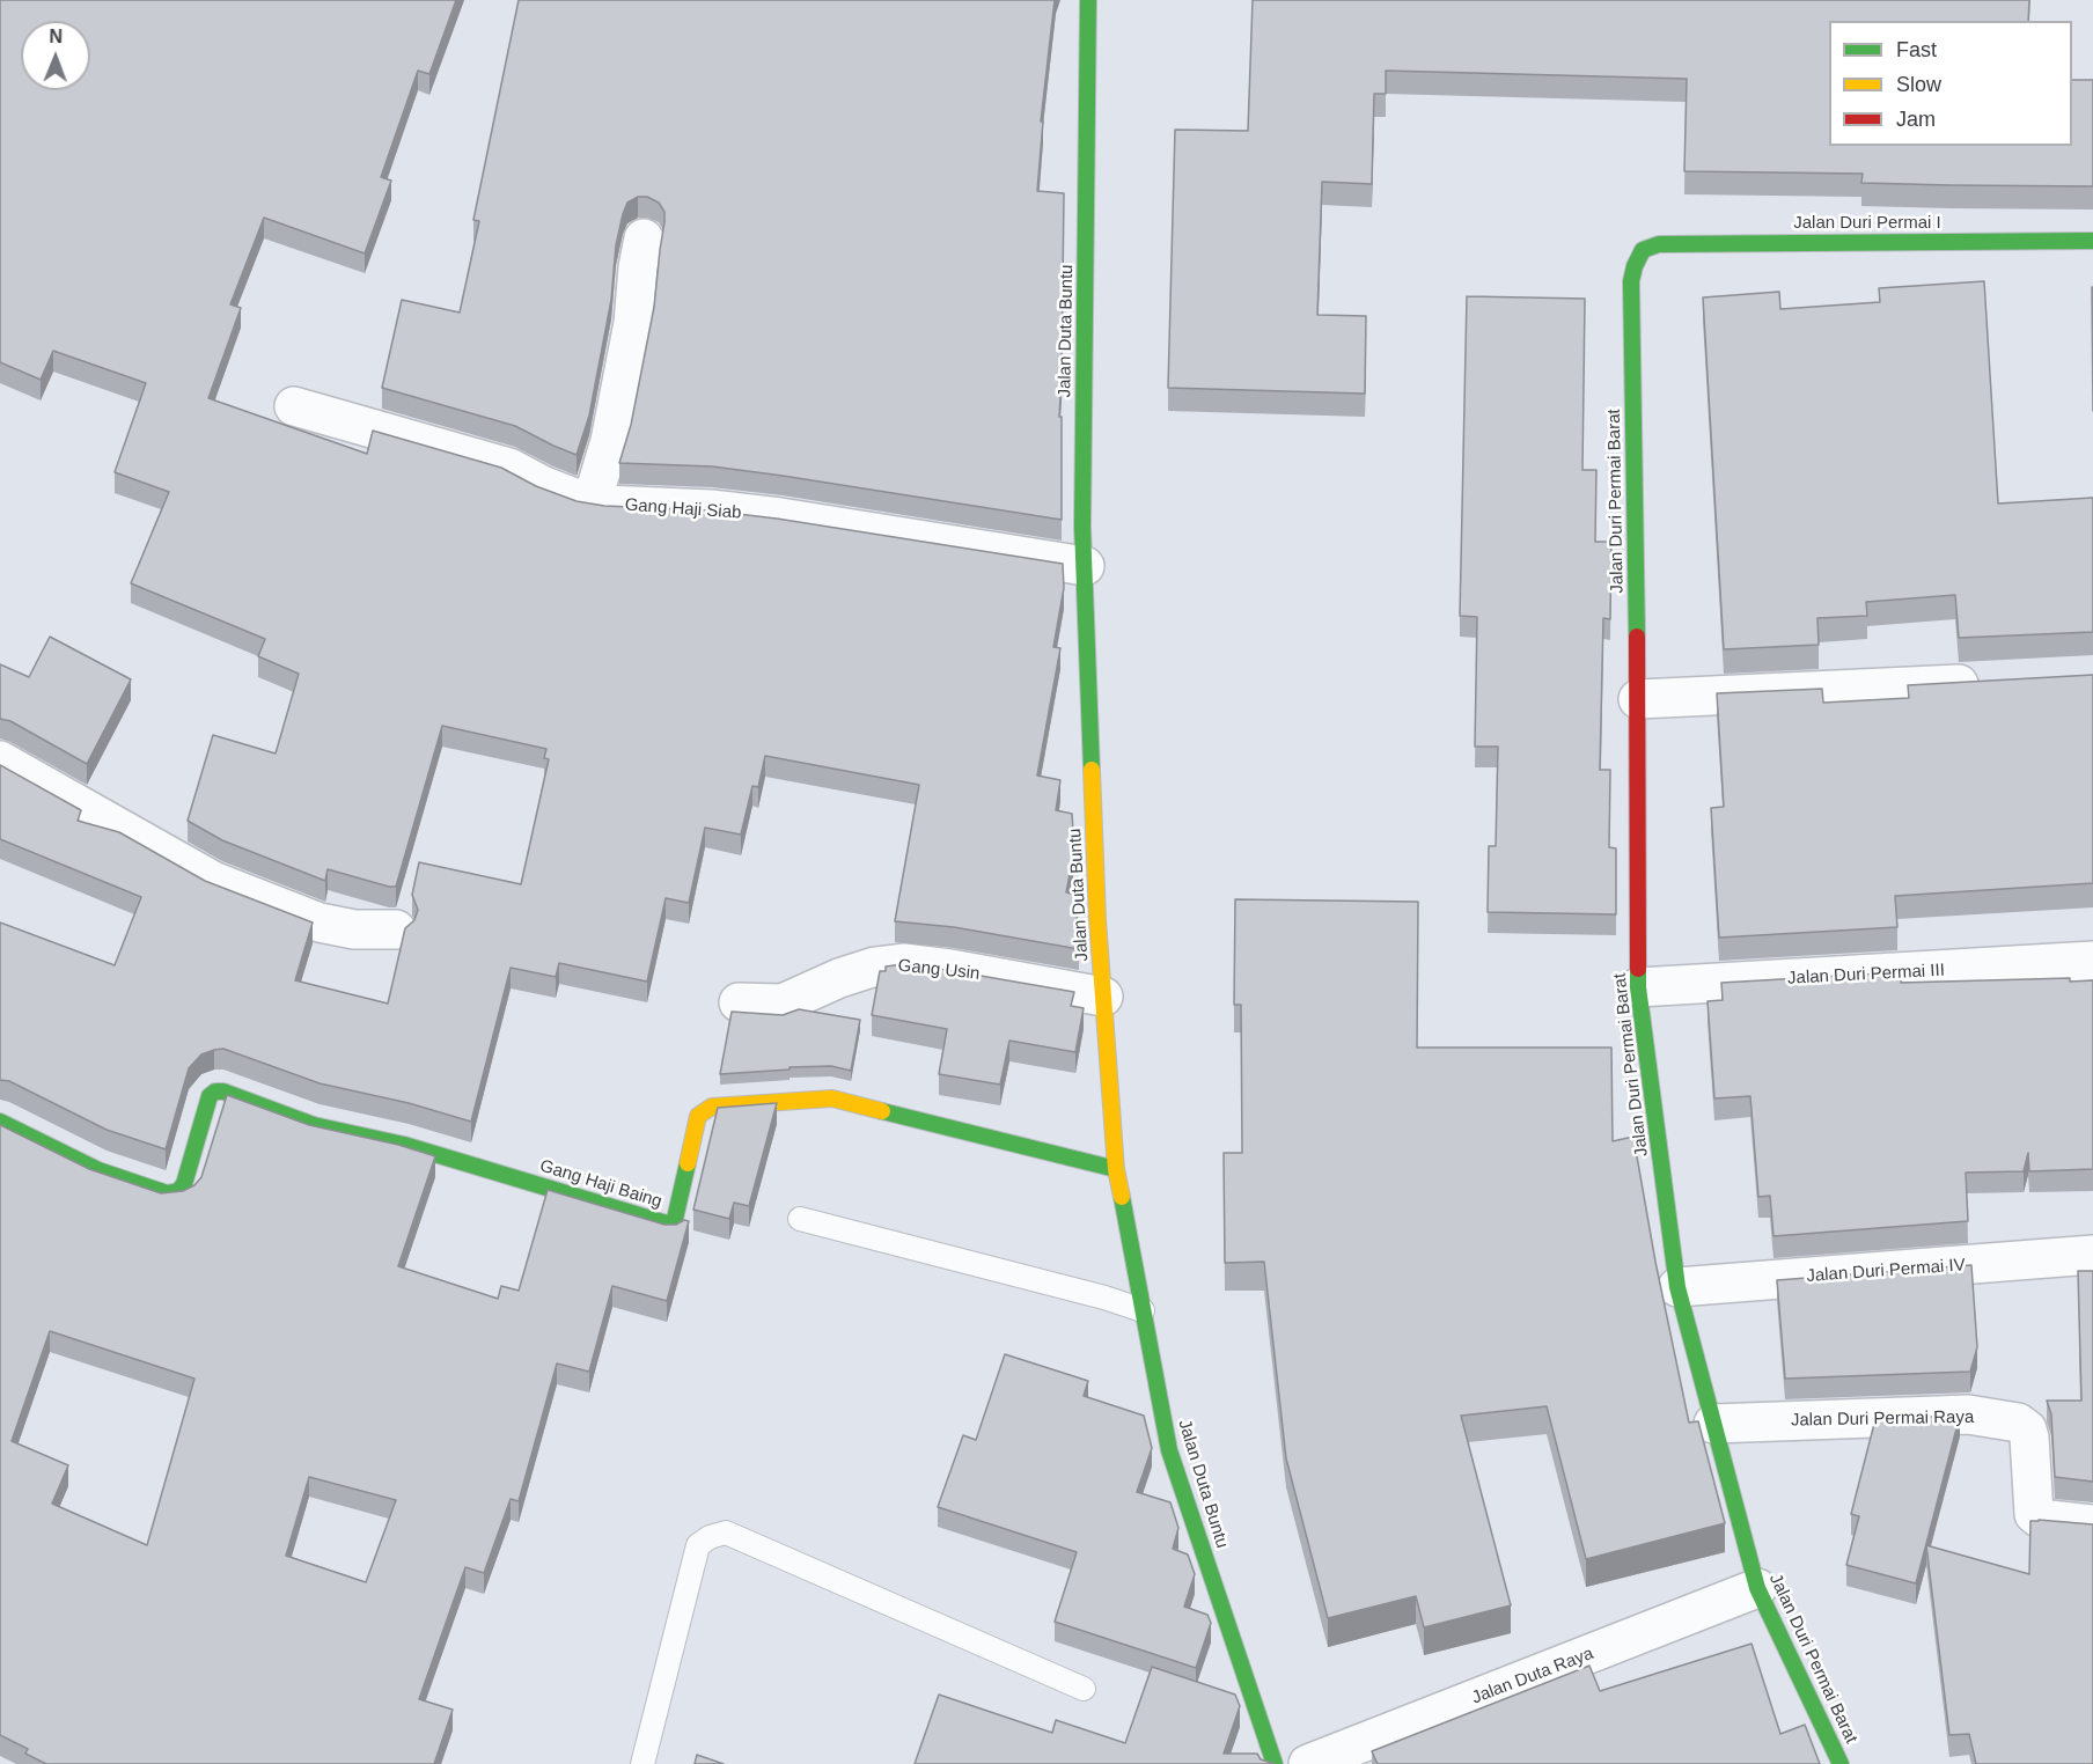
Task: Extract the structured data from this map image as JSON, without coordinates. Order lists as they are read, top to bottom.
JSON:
{
  "streets": {
    "street": [
      "Jalan Duri Permai I",
      "Jalan Duta Buntu",
      "Jalan Duri Permai Barat",
      "Gang Haji Siab",
      "Gang Usin",
      "Jalan Duri Permai III",
      "Gang Haji Baing",
      "Jalan Duri Permai IV",
      "Jalan Duri Permai Raya",
      "Jalan Duta Raya"
    ]
  },
  "crossings": [
    ["Jalan Duri Permai I", "Jalan Duri Permai Barat"],
    ["Jalan Duta Buntu", "Gang Haji Siab"],
    ["Jalan Duta Buntu", "Gang Usin"],
    ["Jalan Duta Buntu", "Gang Haji Baing"],
    ["Jalan Duri Permai Barat", "Jalan Duri Permai III"],
    ["Jalan Duri Permai Barat", "Jalan Duri Permai IV"],
    ["Jalan Duri Permai Barat", "Jalan Duri Permai Raya"],
    ["Jalan Duri Permai Barat", "Jalan Duta Raya"]
  ],
  "legend": ["Fast", "Slow", "Jam"],
  "north": "top"
}
